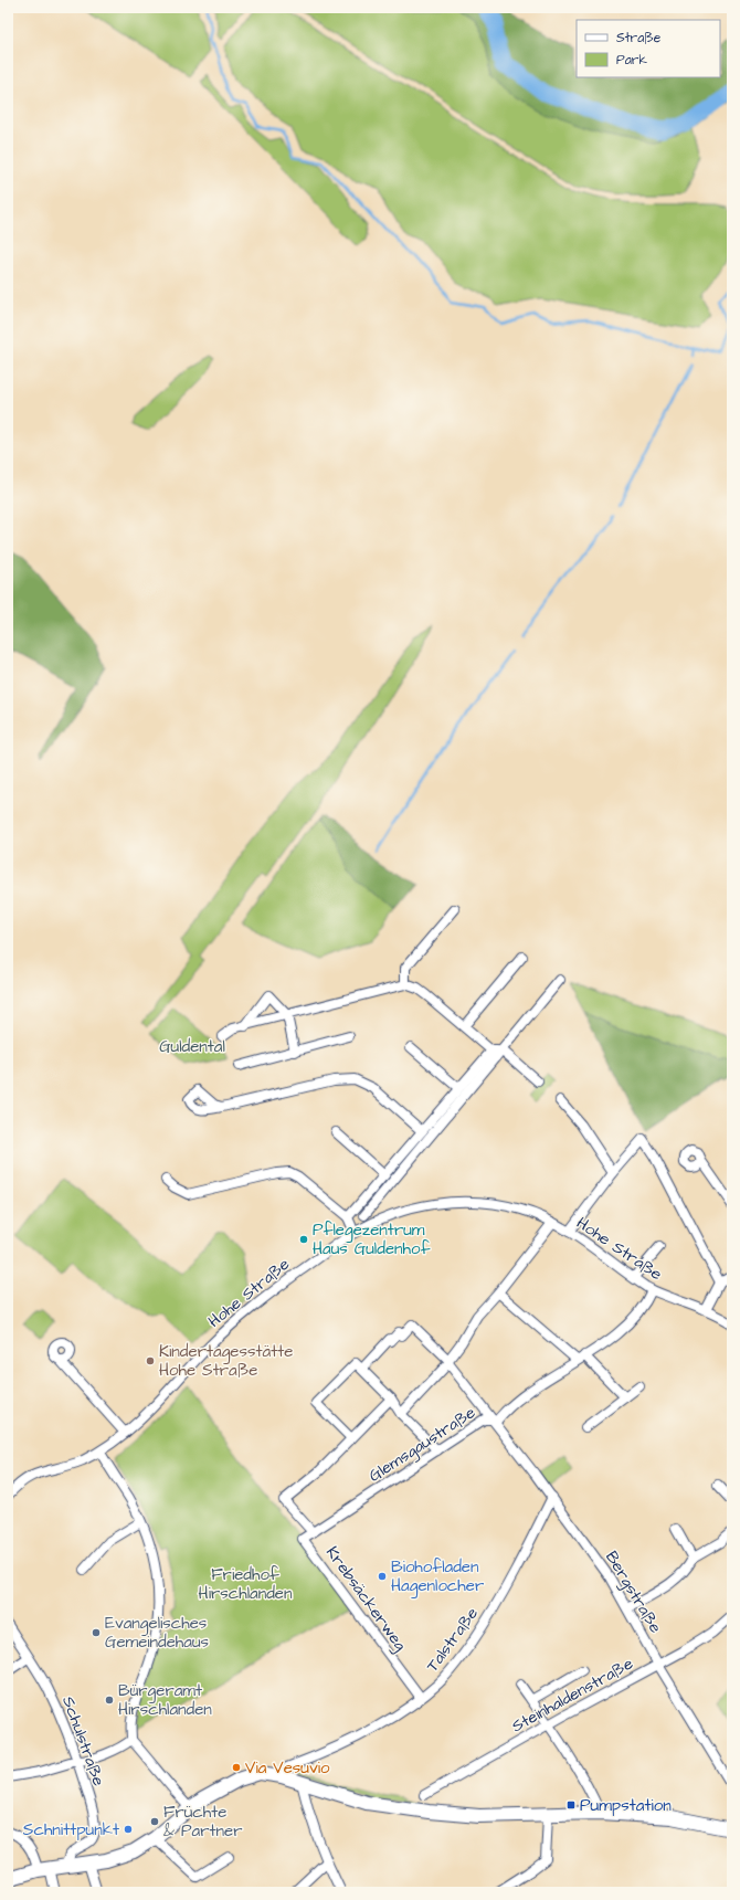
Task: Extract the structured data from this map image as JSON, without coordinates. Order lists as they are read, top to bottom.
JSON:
{
  "streets": {
    "street": [
      "Hohe Straße",
      "Glemsgaustraße",
      "Bergstraße",
      "Krebsäckerweg",
      "Talstraße",
      "Steinhaldenstraße",
      "Schulstraße"
    ]
  },
  "crossings": [
    ["Hohe Straße", "Glemsgaustraße"],
    ["Glemsgaustraße", "Bergstraße"],
    ["Glemsgaustraße", "Krebsäckerweg"],
    ["Bergstraße", "Talstraße"],
    ["Bergstraße", "Steinhaldenstraße"],
    ["Krebsäckerweg", "Talstraße"]
  ],
  "parks": ["Guldental", "Friedhof Hirschlanden"],
  "places": {
    "other": [
      "Pflegezentrum Haus Guldenhof",
      "Kindertagesstätte Hohe Straße",
      "Biohofladen Hagenlocher",
      "Evangelisches Gemeindehaus",
      "Bürgeramt Hirschlanden",
      "Via Vesuvio",
      "Früchte & Partner",
      "Schnittpunkt"
    ],
    "transit": ["Pumpstation"]
  },
  "legend": ["Straße", "Park"]
}
